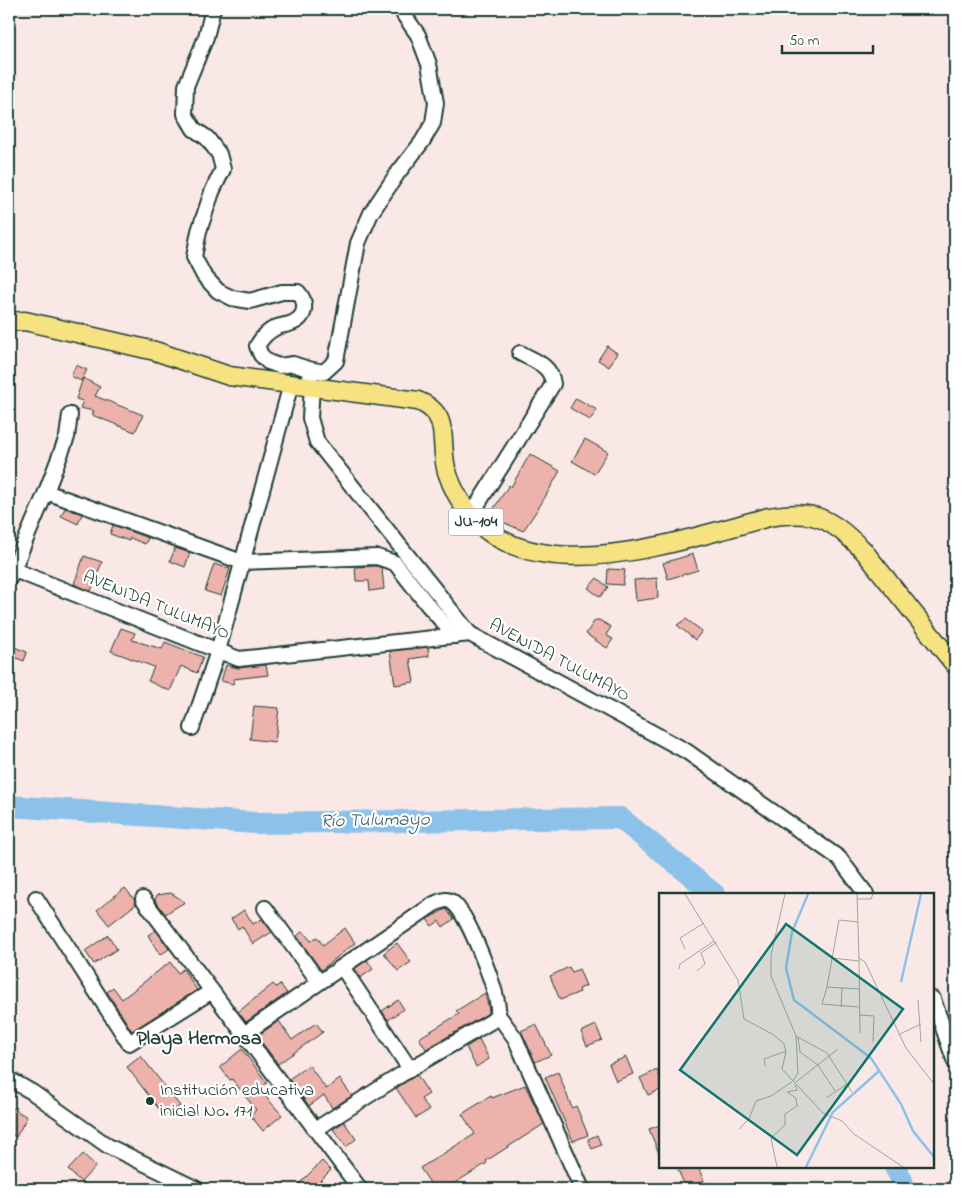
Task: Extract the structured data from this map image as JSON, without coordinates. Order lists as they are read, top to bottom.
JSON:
{
  "streets": {
    "main road": ["JU-104"],
    "street": ["AVENIDA TULUMAYO"]
  },
  "districts": ["Playa Hermosa"],
  "water": ["Río Tulumayo"],
  "places": ["Institución educativa inicial No. 171"],
  "scale_bar": "50 m"
}
